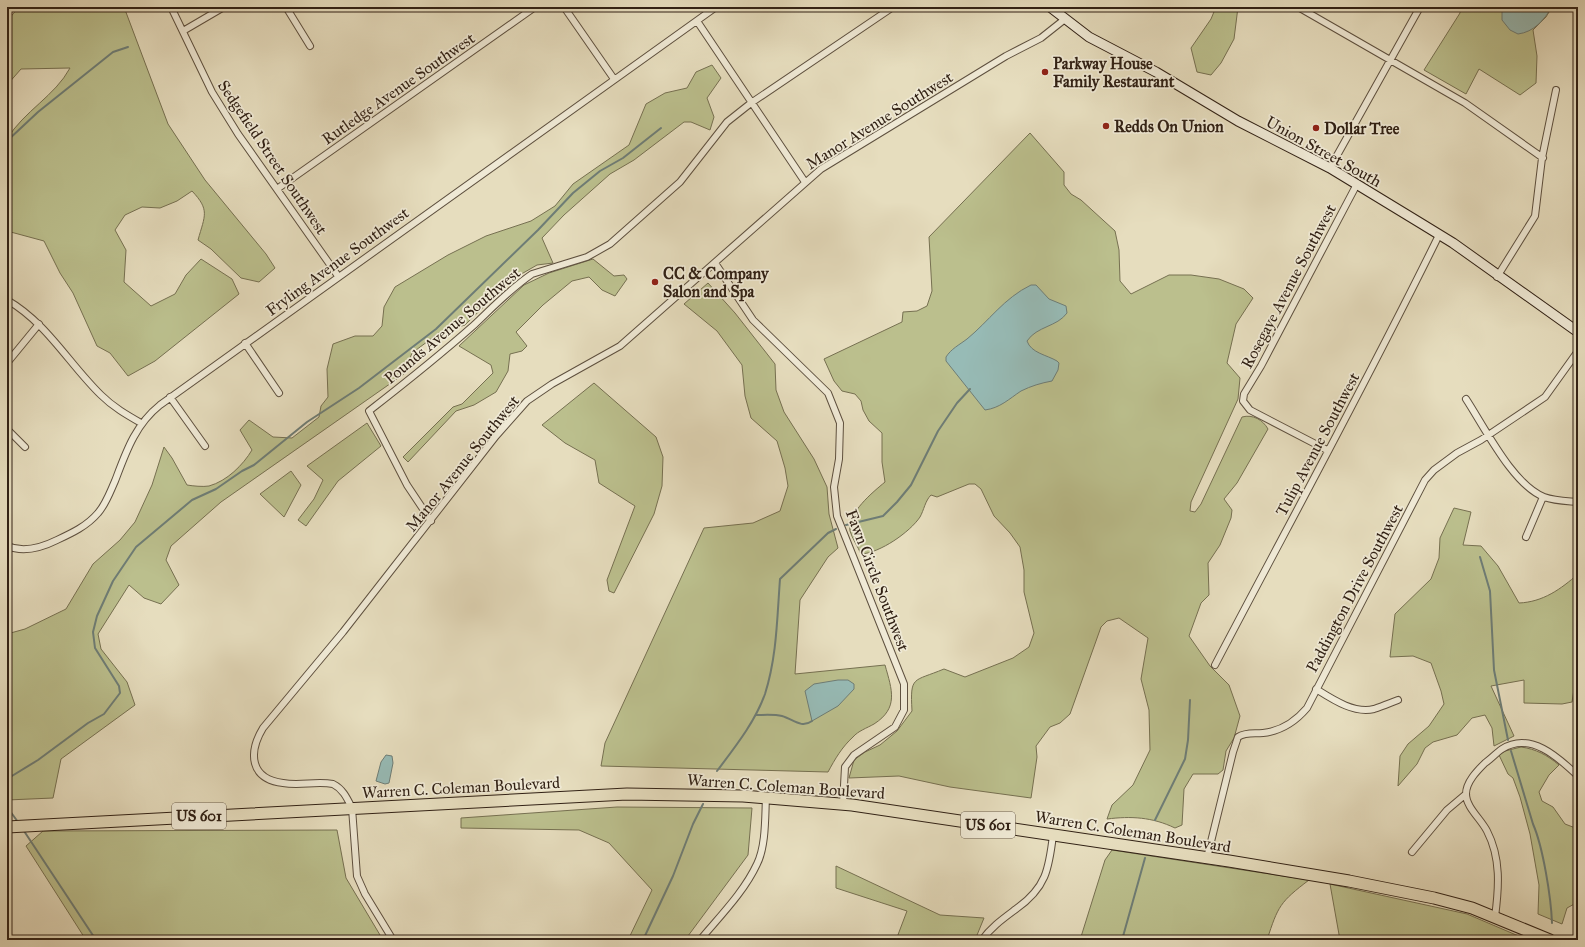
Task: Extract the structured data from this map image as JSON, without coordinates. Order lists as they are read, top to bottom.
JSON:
{
  "streets": {
    "highway": ["Warren C. Coleman Boulevard", "US 601"],
    "main road": ["Union Street South"],
    "street": [
      "Rutledge Avenue Southwest",
      "Manor Avenue Southwest",
      "Sedgefield Street Southwest",
      "Fryling Avenue Southwest",
      "Rosegaye Avenue Southwest",
      "Pounds Avenue Southwest",
      "Tulip Avenue Southwest",
      "Fawn Circle Southwest",
      "Paddington Drive Southwest"
    ]
  },
  "crossings": [
    ["Rutledge Avenue Southwest", "Sedgefield Street Southwest"],
    ["Manor Avenue Southwest", "Union Street South"],
    ["Manor Avenue Southwest", "Pounds Avenue Southwest"],
    ["Manor Avenue Southwest", "Fawn Circle Southwest"],
    ["Manor Avenue Southwest", "Warren C. Coleman Boulevard"],
    ["Union Street South", "Rosegaye Avenue Southwest"],
    ["Union Street South", "Tulip Avenue Southwest"],
    ["Sedgefield Street Southwest", "Fryling Avenue Southwest"],
    ["Rosegaye Avenue Southwest", "Tulip Avenue Southwest"],
    ["Fawn Circle Southwest", "Warren C. Coleman Boulevard"],
    ["Paddington Drive Southwest", "Warren C. Coleman Boulevard"]
  ],
  "places": [
    "Parkway House Family Restaurant",
    "Redds On Union",
    "Dollar Tree",
    "CC & Company Salon and Spa"
  ]
}
